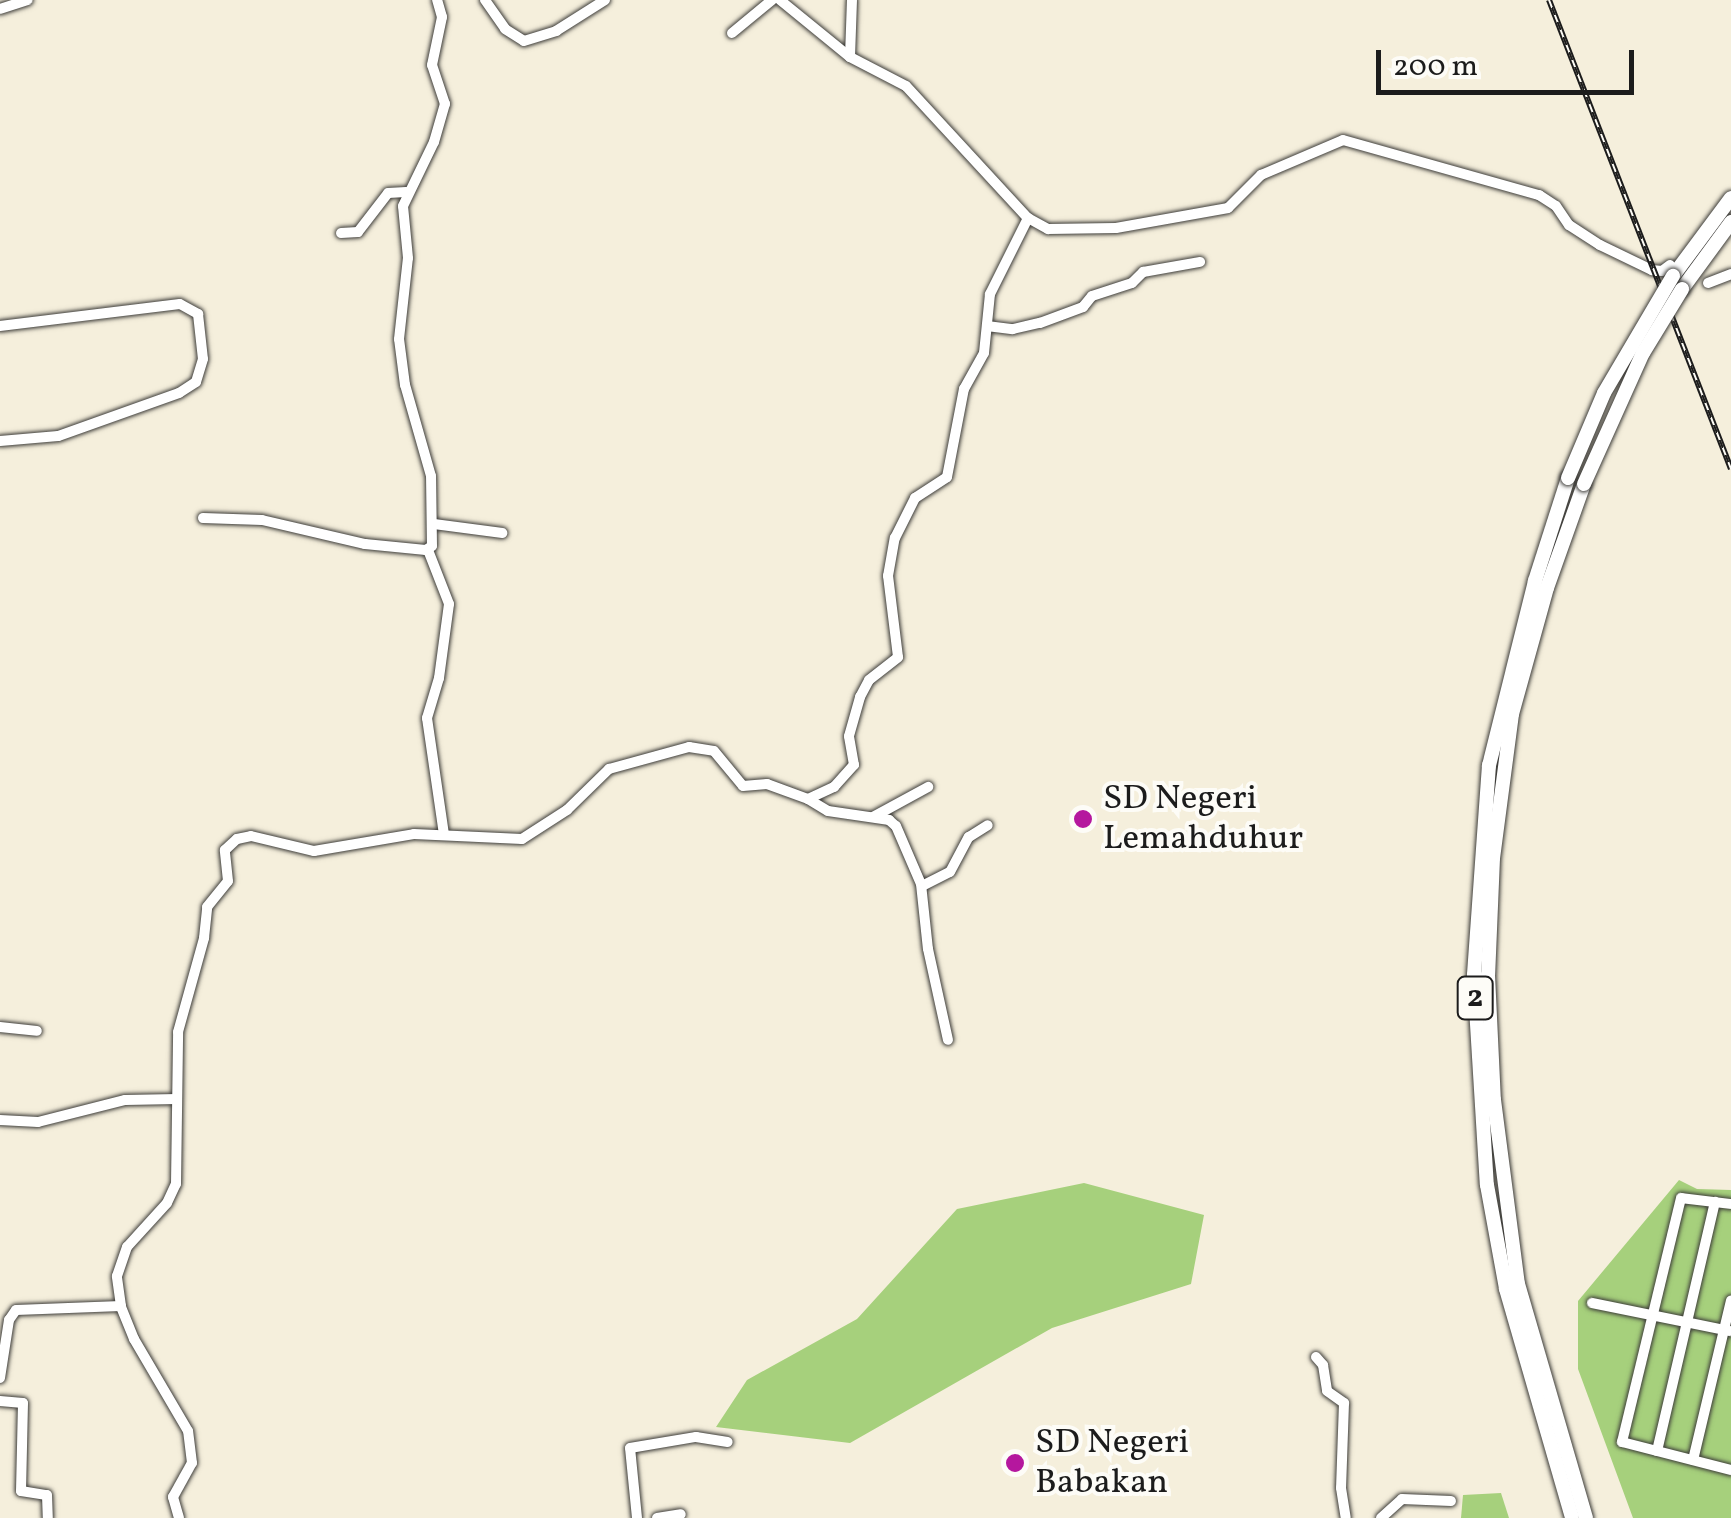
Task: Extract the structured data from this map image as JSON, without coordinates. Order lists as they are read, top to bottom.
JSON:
{
  "streets": {
    "highway": ["2"]
  },
  "places": ["SD Negeri Lemahduhur", "SD Negeri Babakan"],
  "scale_bar": "200 m"
}
